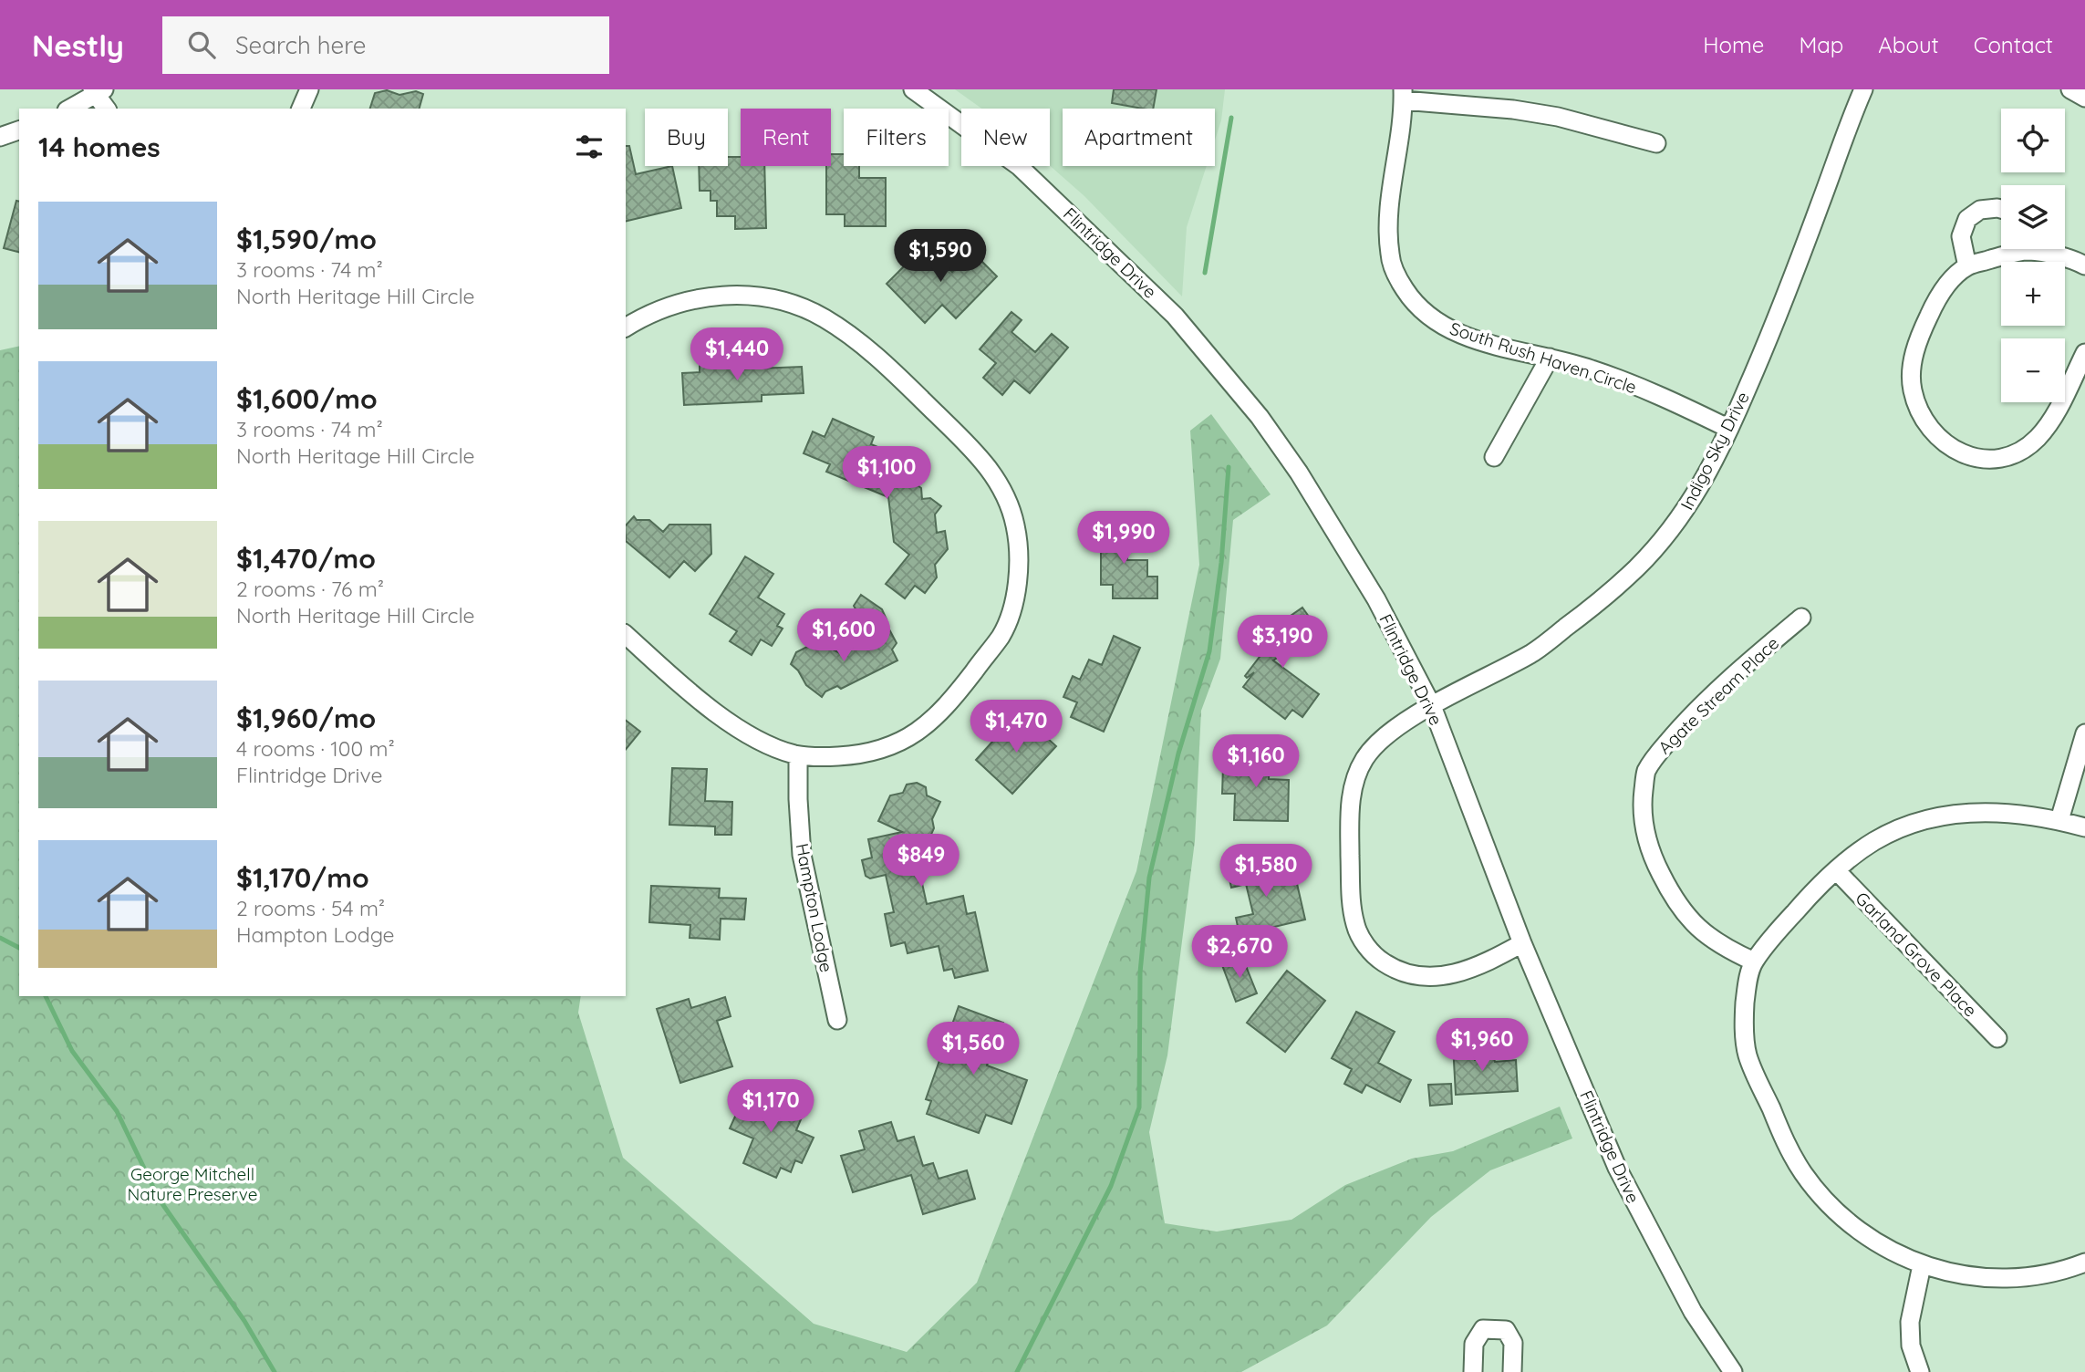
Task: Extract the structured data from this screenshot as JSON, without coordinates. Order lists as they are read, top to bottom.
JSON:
{
  "streets": {
    "street": [
      "Flintridge Drive",
      "South Rush Haven Circle",
      "Indigo Sky Drive",
      "Agate Stream Place",
      "Hampton Lodge",
      "Garland Grove Place"
    ]
  },
  "crossings": [
    ["Flintridge Drive", "Indigo Sky Drive"],
    ["South Rush Haven Circle", "Indigo Sky Drive"]
  ],
  "parks": ["George Mitchell Nature Preserve"],
  "page": {
    "header": "Nestly",
    "search": "Search here",
    "nav": [
      "Home",
      "Map",
      "About",
      "Contact"
    ],
    "map_buttons": ["+", "−"],
    "chip": [
      "Buy",
      "Rent",
      "Filters",
      "New",
      "Apartment"
    ],
    "heading": "14 homes",
    "list": [
      {
        "name": "$1,590/mo",
        "note": "3 rooms · 74 m² · North Heritage Hill Circle"
      },
      {
        "name": "$1,600/mo",
        "note": "3 rooms · 74 m² · North Heritage Hill Circle"
      },
      {
        "name": "$1,470/mo",
        "note": "2 rooms · 76 m² · North Heritage Hill Circle"
      },
      {
        "name": "$1,960/mo",
        "note": "4 rooms · 100 m² · Flintridge Drive"
      },
      {
        "name": "$1,170/mo",
        "note": "2 rooms · 54 m² · Hampton Lodge"
      }
    ],
    "price": [
      "$1,590",
      "$1,440",
      "$1,100",
      "$1,990",
      "$1,600",
      "$3,190",
      "$1,470",
      "$1,160",
      "$849",
      "$1,580",
      "$2,670",
      "$1,960",
      "$1,560",
      "$1,170"
    ]
  }
}
